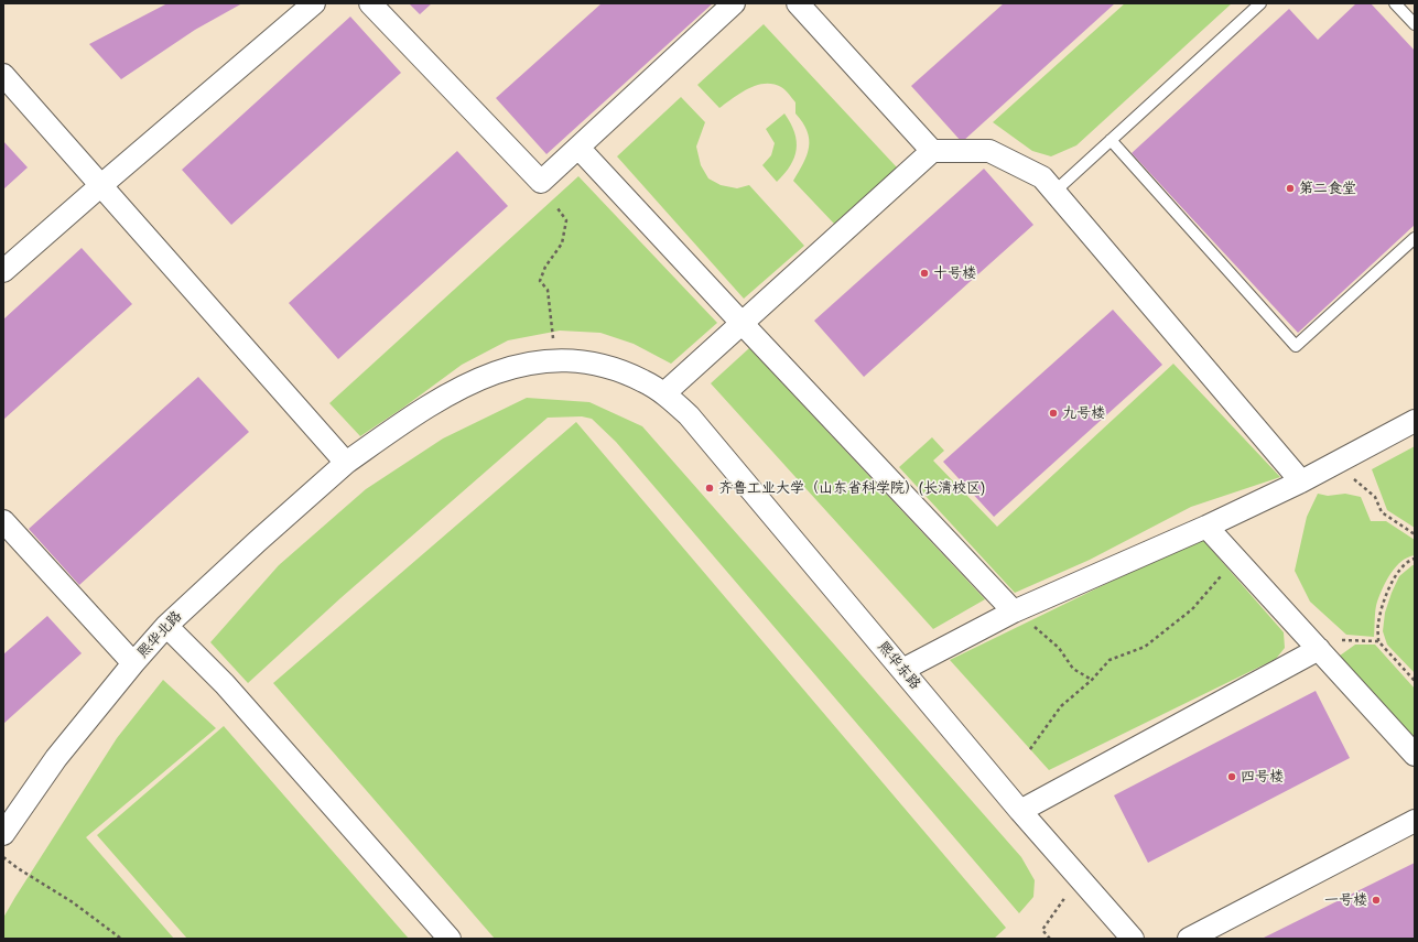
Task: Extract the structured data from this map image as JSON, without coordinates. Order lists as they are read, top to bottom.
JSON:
{
  "streets": {
    "street": ["熙华北路", "熙华东路"]
  },
  "crossings": [
    ["熙华北路", "熙华东路"]
  ],
  "places": [
    "第二食堂",
    "十号楼",
    "九号楼",
    "齐鲁工业大学（山东省科学院）(长清校区)",
    "四号楼",
    "一号楼"
  ]
}
